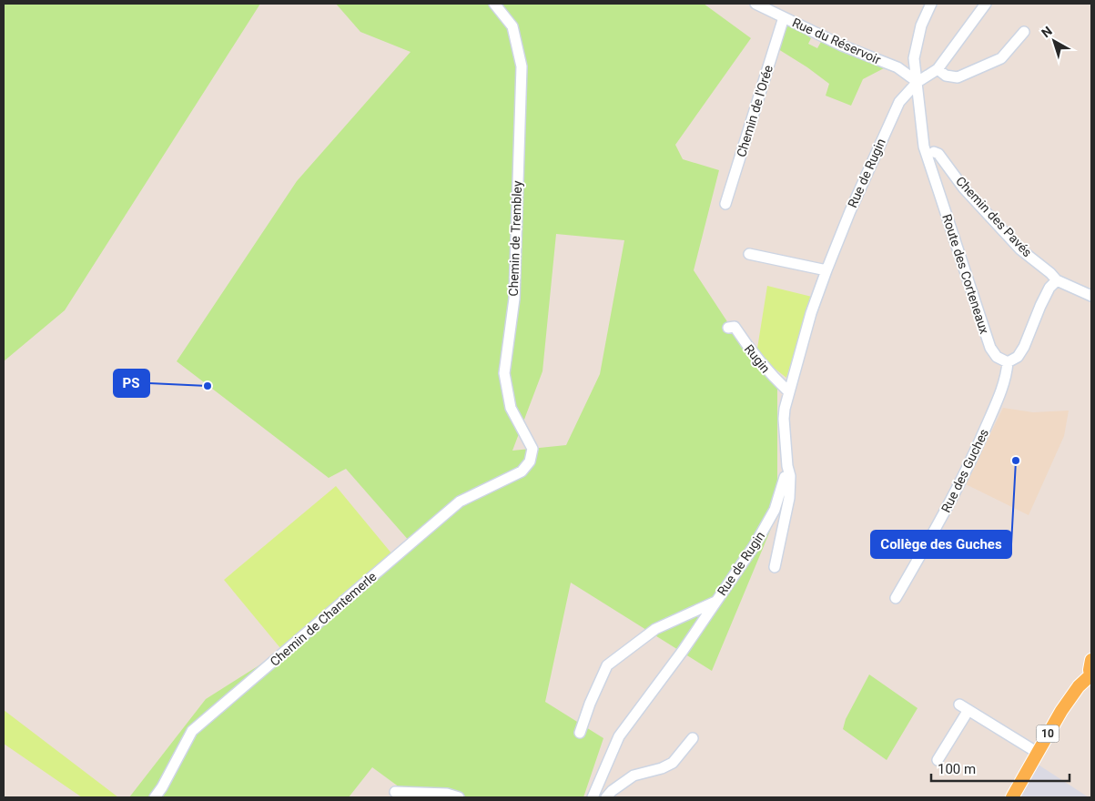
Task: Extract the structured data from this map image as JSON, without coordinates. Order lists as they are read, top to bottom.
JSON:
{
  "streets": {
    "main road": ["10"],
    "street": [
      "Rue du Réservoir",
      "Chemin de l'Orée",
      "Rue de Rugin",
      "Chemin des Pavés",
      "Chemin de Trembley",
      "Route des Corteneaux",
      "Rugin",
      "Rue des Guches",
      "Chemin de Chantemerle"
    ]
  },
  "crossings": [
    ["Rue du Réservoir", "Chemin de l'Orée"],
    ["Rue du Réservoir", "Rue de Rugin"],
    ["Rue du Réservoir", "Route des Corteneaux"],
    ["Rue de Rugin", "Route des Corteneaux"],
    ["Rue de Rugin", "Rugin"],
    ["Chemin de Trembley", "Chemin de Chantemerle"],
    ["Route des Corteneaux", "Rue des Guches"]
  ],
  "places": ["PS", "Collège des Guches"],
  "scale_bar": "100 m",
  "north": "top left"
}
